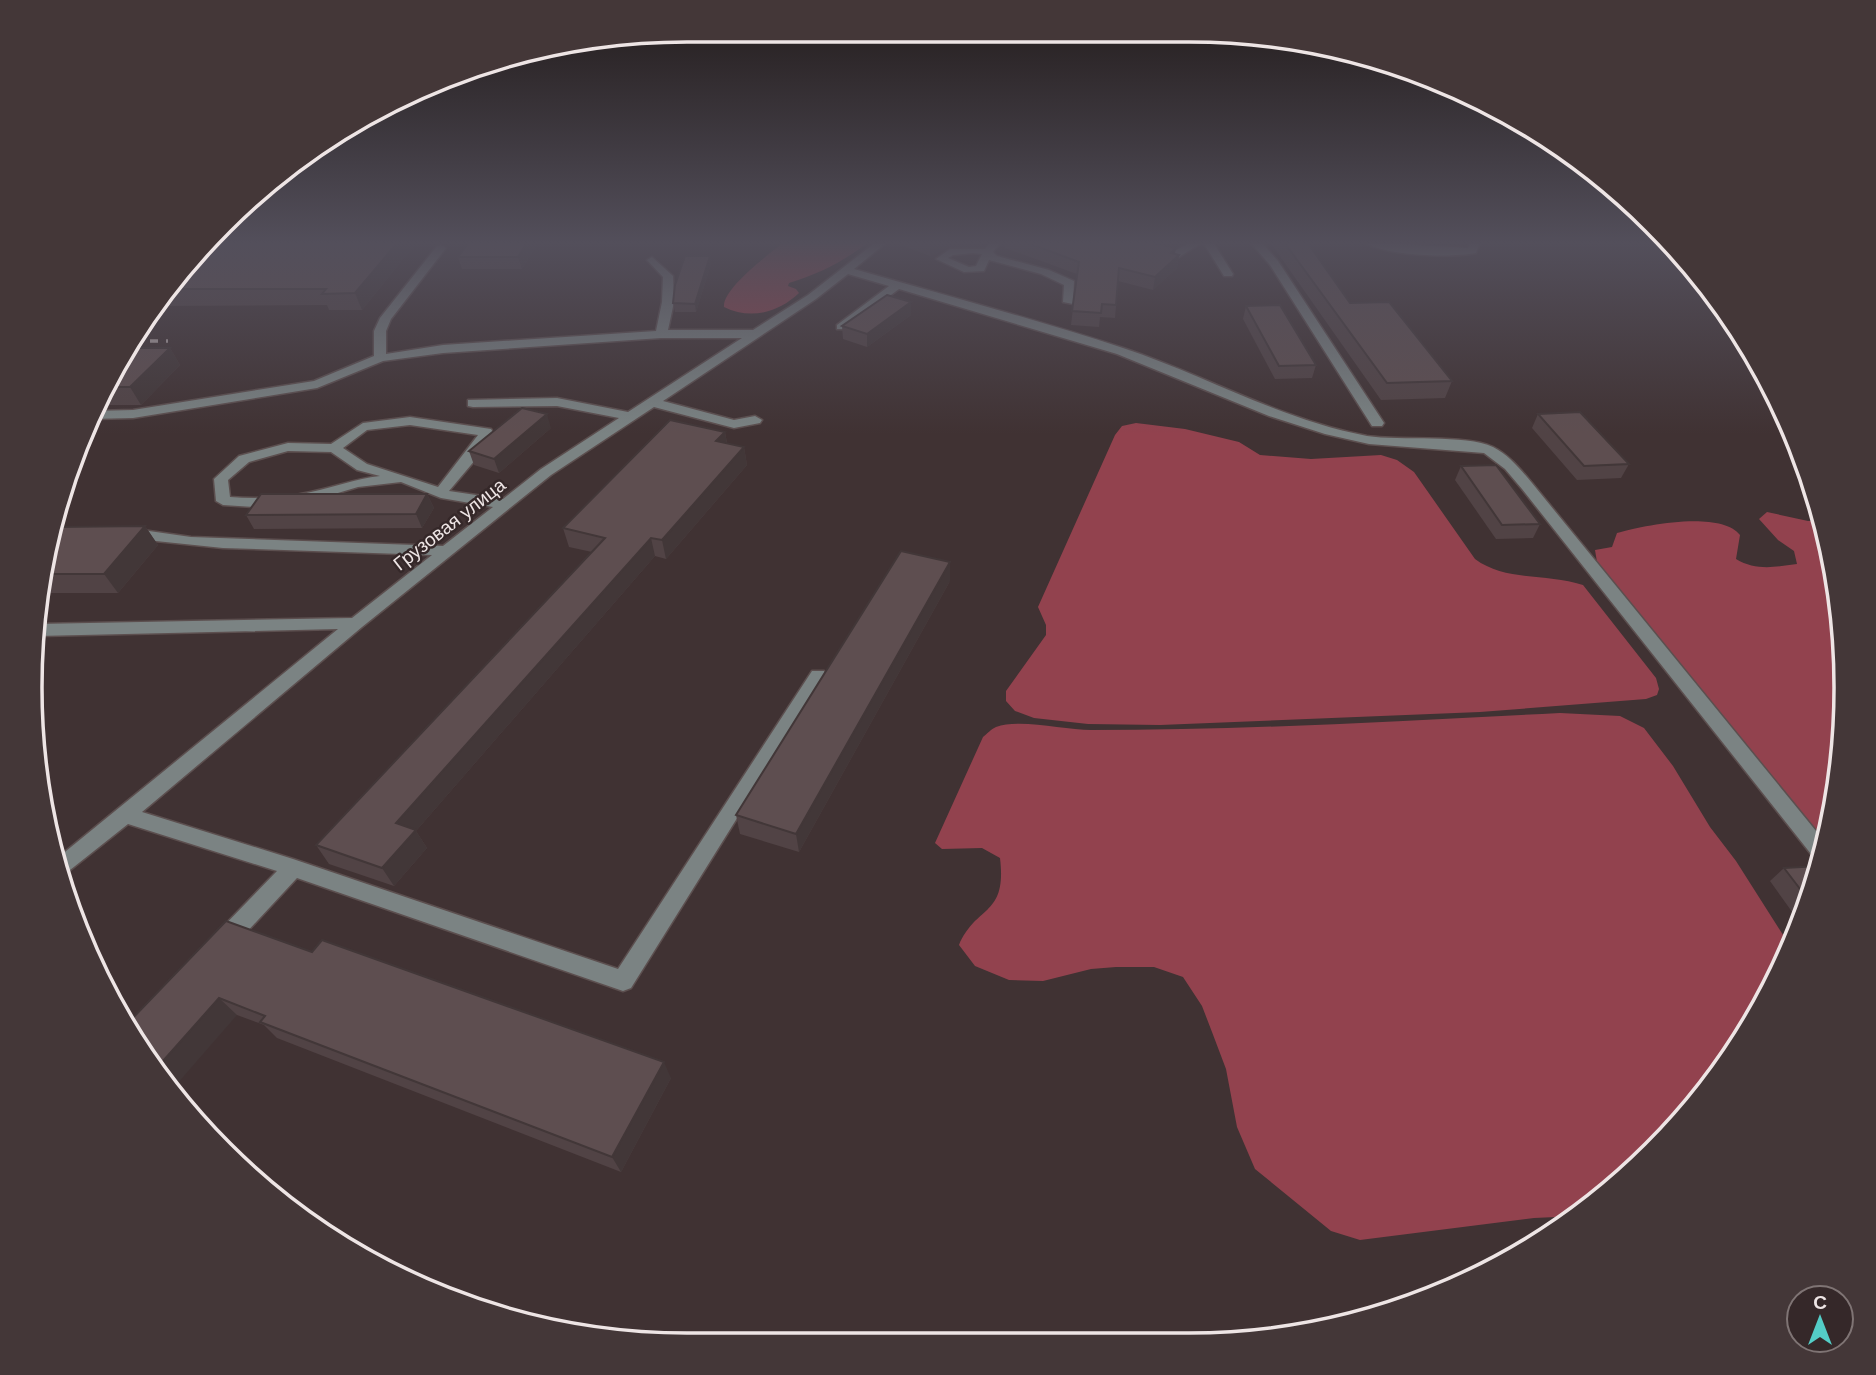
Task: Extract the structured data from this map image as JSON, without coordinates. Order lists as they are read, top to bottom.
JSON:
{
  "streets": {
    "street": ["Грузовая улица"]
  },
  "north": "top"
}
